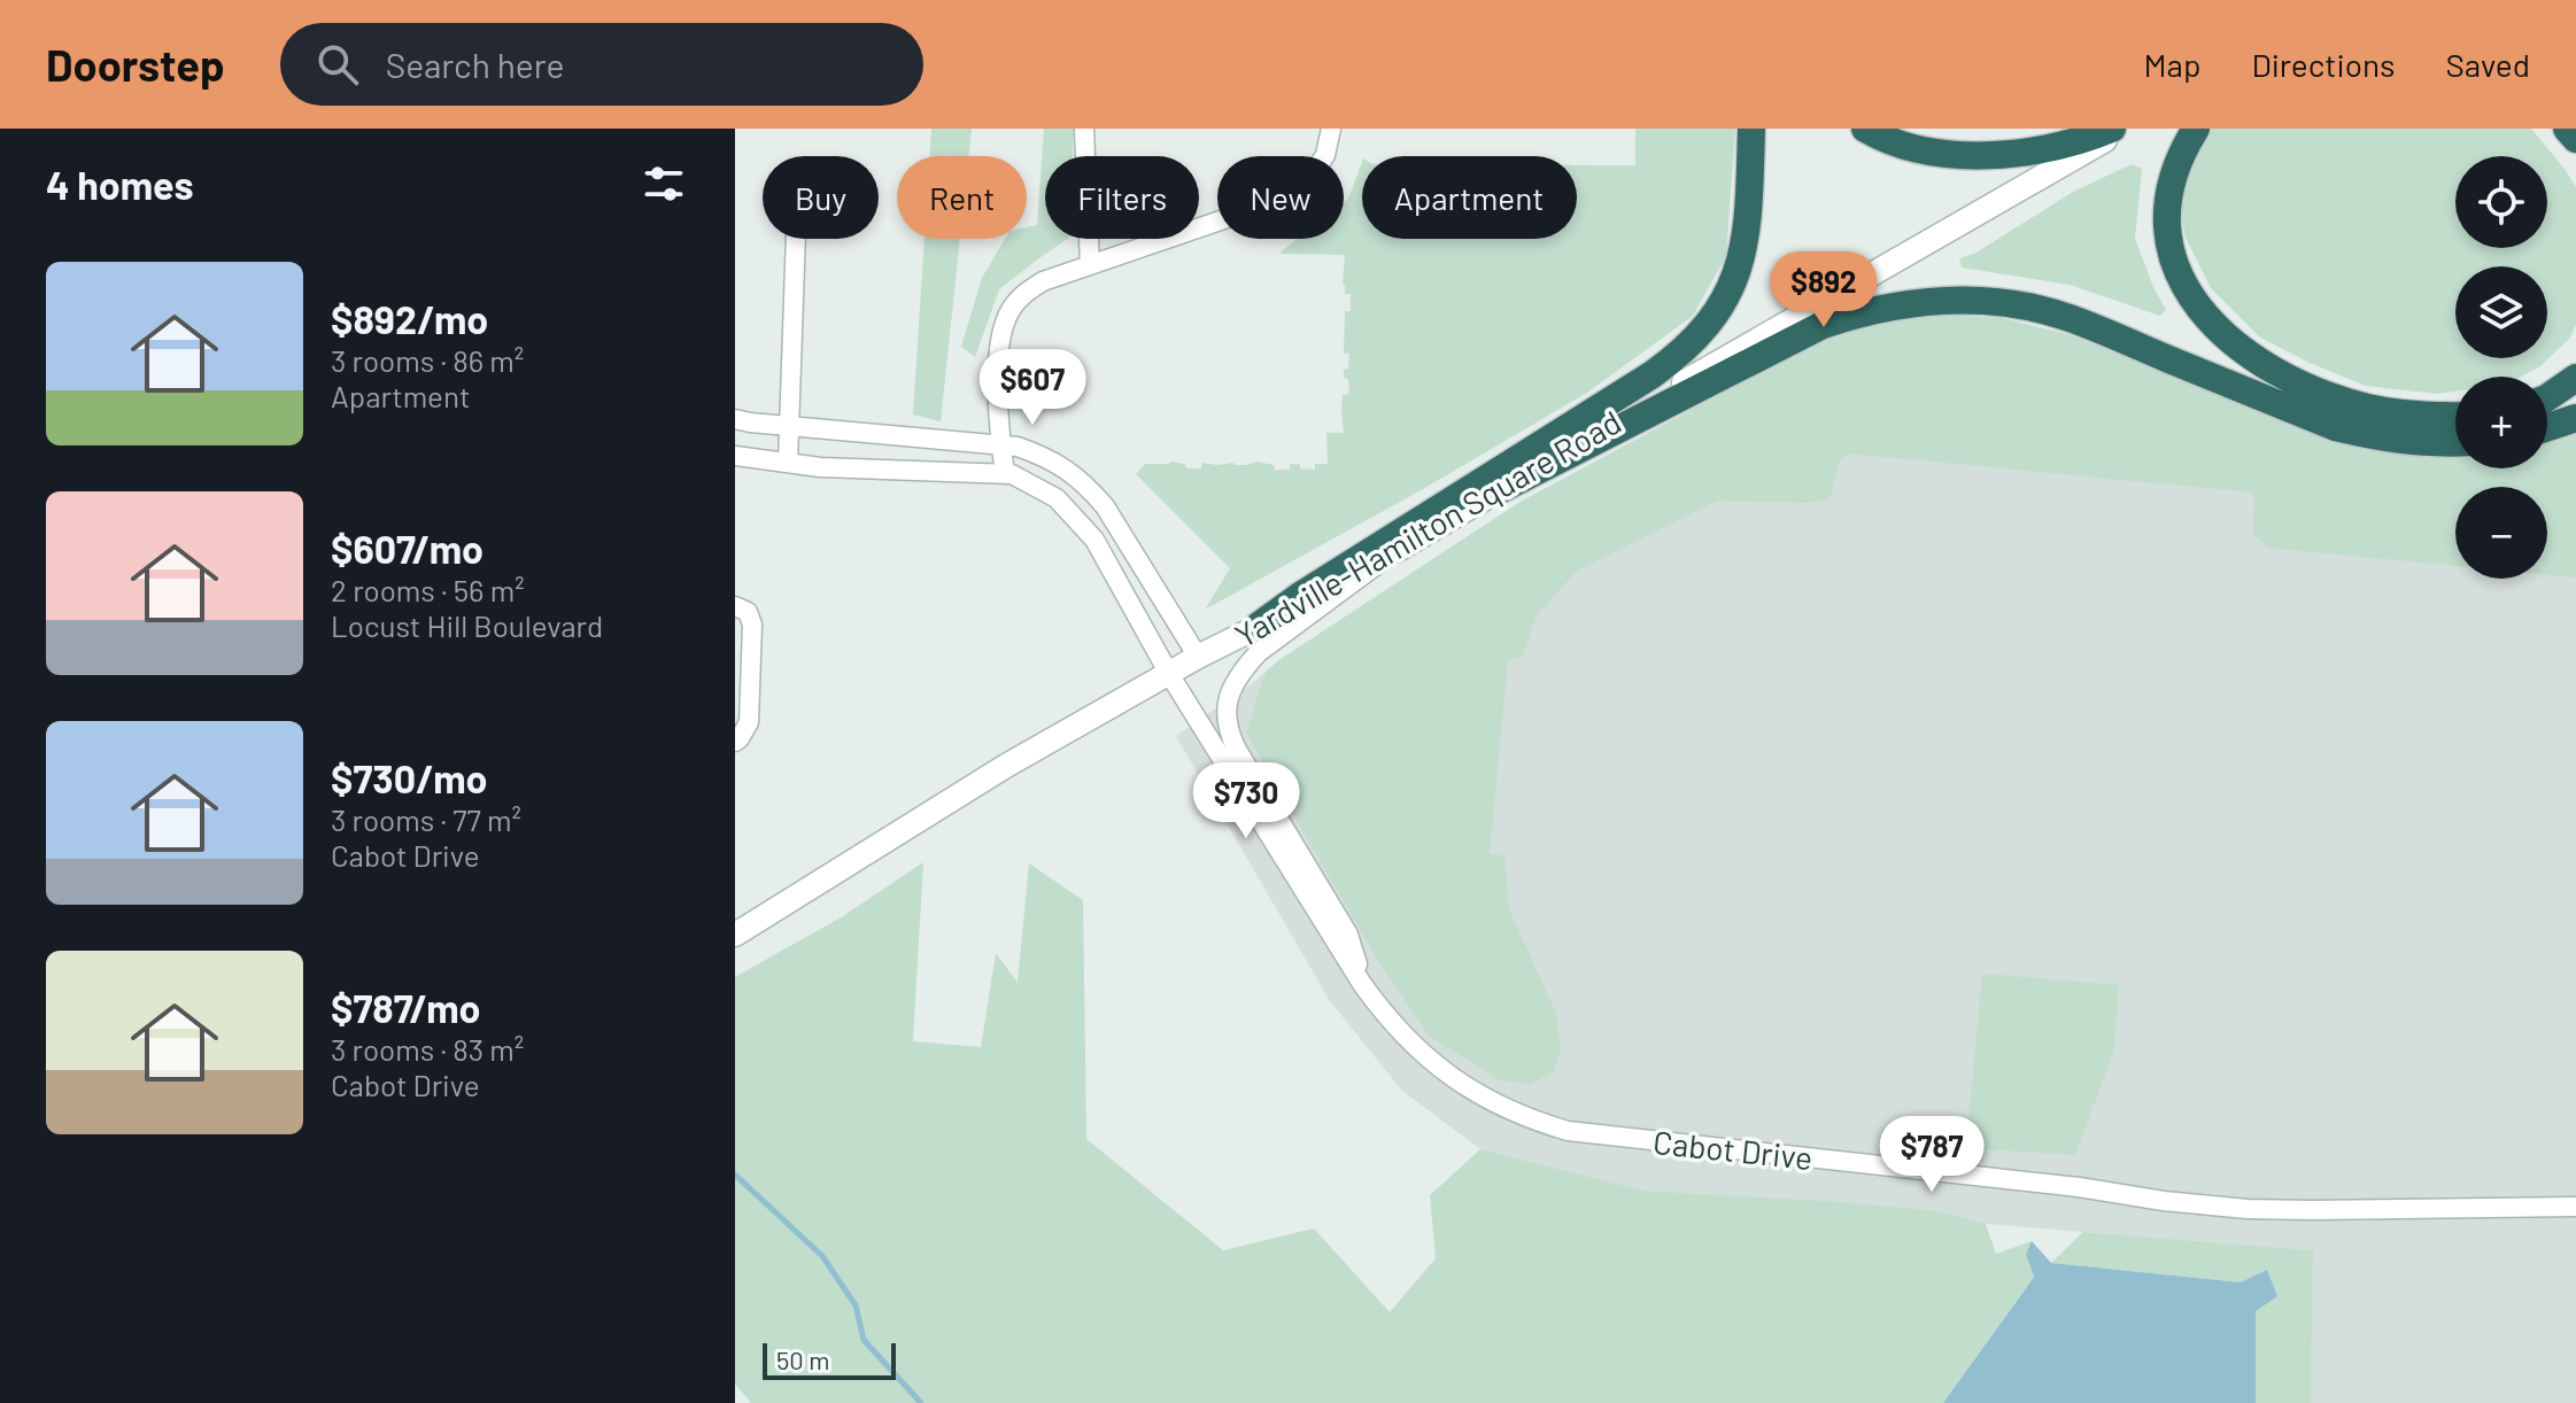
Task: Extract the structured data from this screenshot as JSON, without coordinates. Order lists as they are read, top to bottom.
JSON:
{
  "streets": {
    "street": ["Yardville-Hamilton Square Road", "Cabot Drive"]
  },
  "crossings": [
    ["Yardville-Hamilton Square Road", "Cabot Drive"]
  ],
  "scale_bar": "50 m",
  "page": {
    "header": "Doorstep",
    "search": "Search here",
    "nav": ["Map", "Directions", "Saved"],
    "heading": "4 homes",
    "map_buttons": ["+", "−"],
    "chip": [
      "Buy",
      "Rent",
      "Filters",
      "New",
      "Apartment"
    ],
    "list": [
      {
        "name": "$892/mo",
        "note": "3 rooms · 86 m² · Apartment"
      },
      {
        "name": "$607/mo",
        "note": "2 rooms · 56 m² · Locust Hill Boulevard"
      },
      {
        "name": "$730/mo",
        "note": "3 rooms · 77 m² · Cabot Drive"
      },
      {
        "name": "$787/mo",
        "note": "3 rooms · 83 m² · Cabot Drive"
      }
    ],
    "price": [
      "$892",
      "$607",
      "$730",
      "$787"
    ],
    "scale": "50 m"
  }
}
